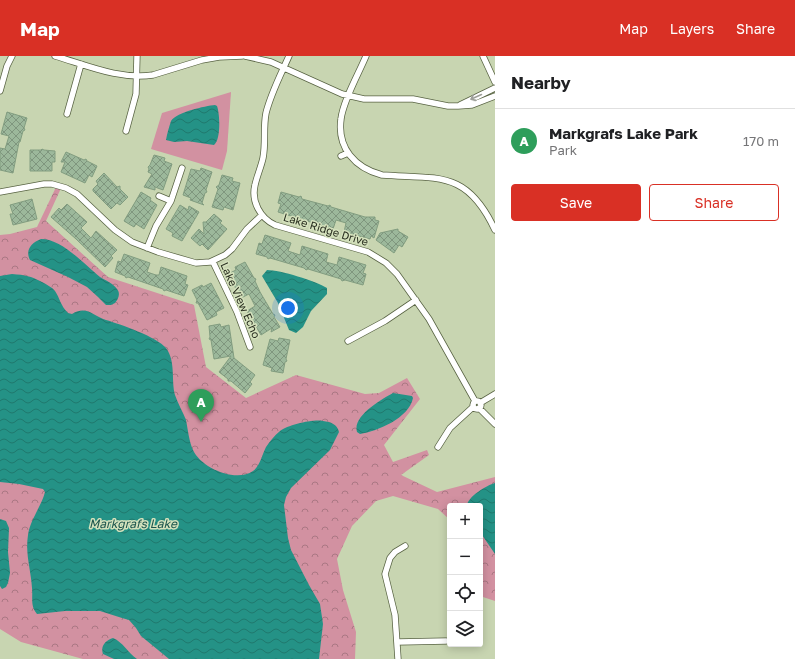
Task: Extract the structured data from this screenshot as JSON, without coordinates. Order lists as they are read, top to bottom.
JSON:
{
  "streets": {
    "street": ["Lake Ridge Drive", "Lake View Echo"]
  },
  "water": ["Markgrafs Lake"],
  "page": {
    "header": "Map",
    "nav": ["Map", "Layers", "Share"],
    "heading": "Nearby",
    "list": [
      {
        "mark": "A",
        "name": "Markgrafs Lake Park",
        "note": "Park",
        "value": "170 m"
      }
    ],
    "buttons": ["Save", "Share"],
    "pins": "A",
    "map_buttons": ["+", "−"]
  }
}
